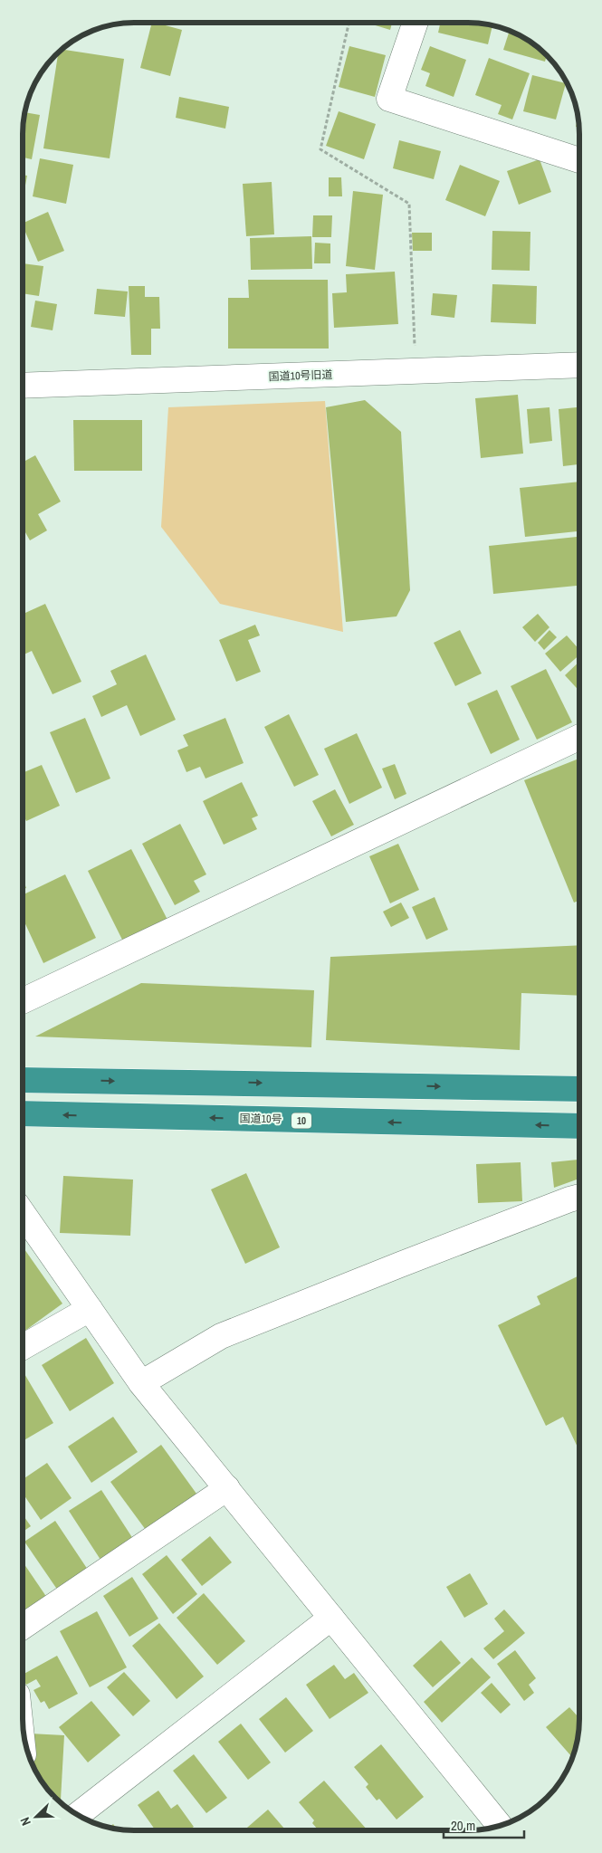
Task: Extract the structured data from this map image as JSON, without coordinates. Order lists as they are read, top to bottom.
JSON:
{
  "streets": {
    "highway": ["国道10号", "10"],
    "street": ["国道10号旧道"]
  },
  "scale_bar": "20 m",
  "north": "bottom left"
}
